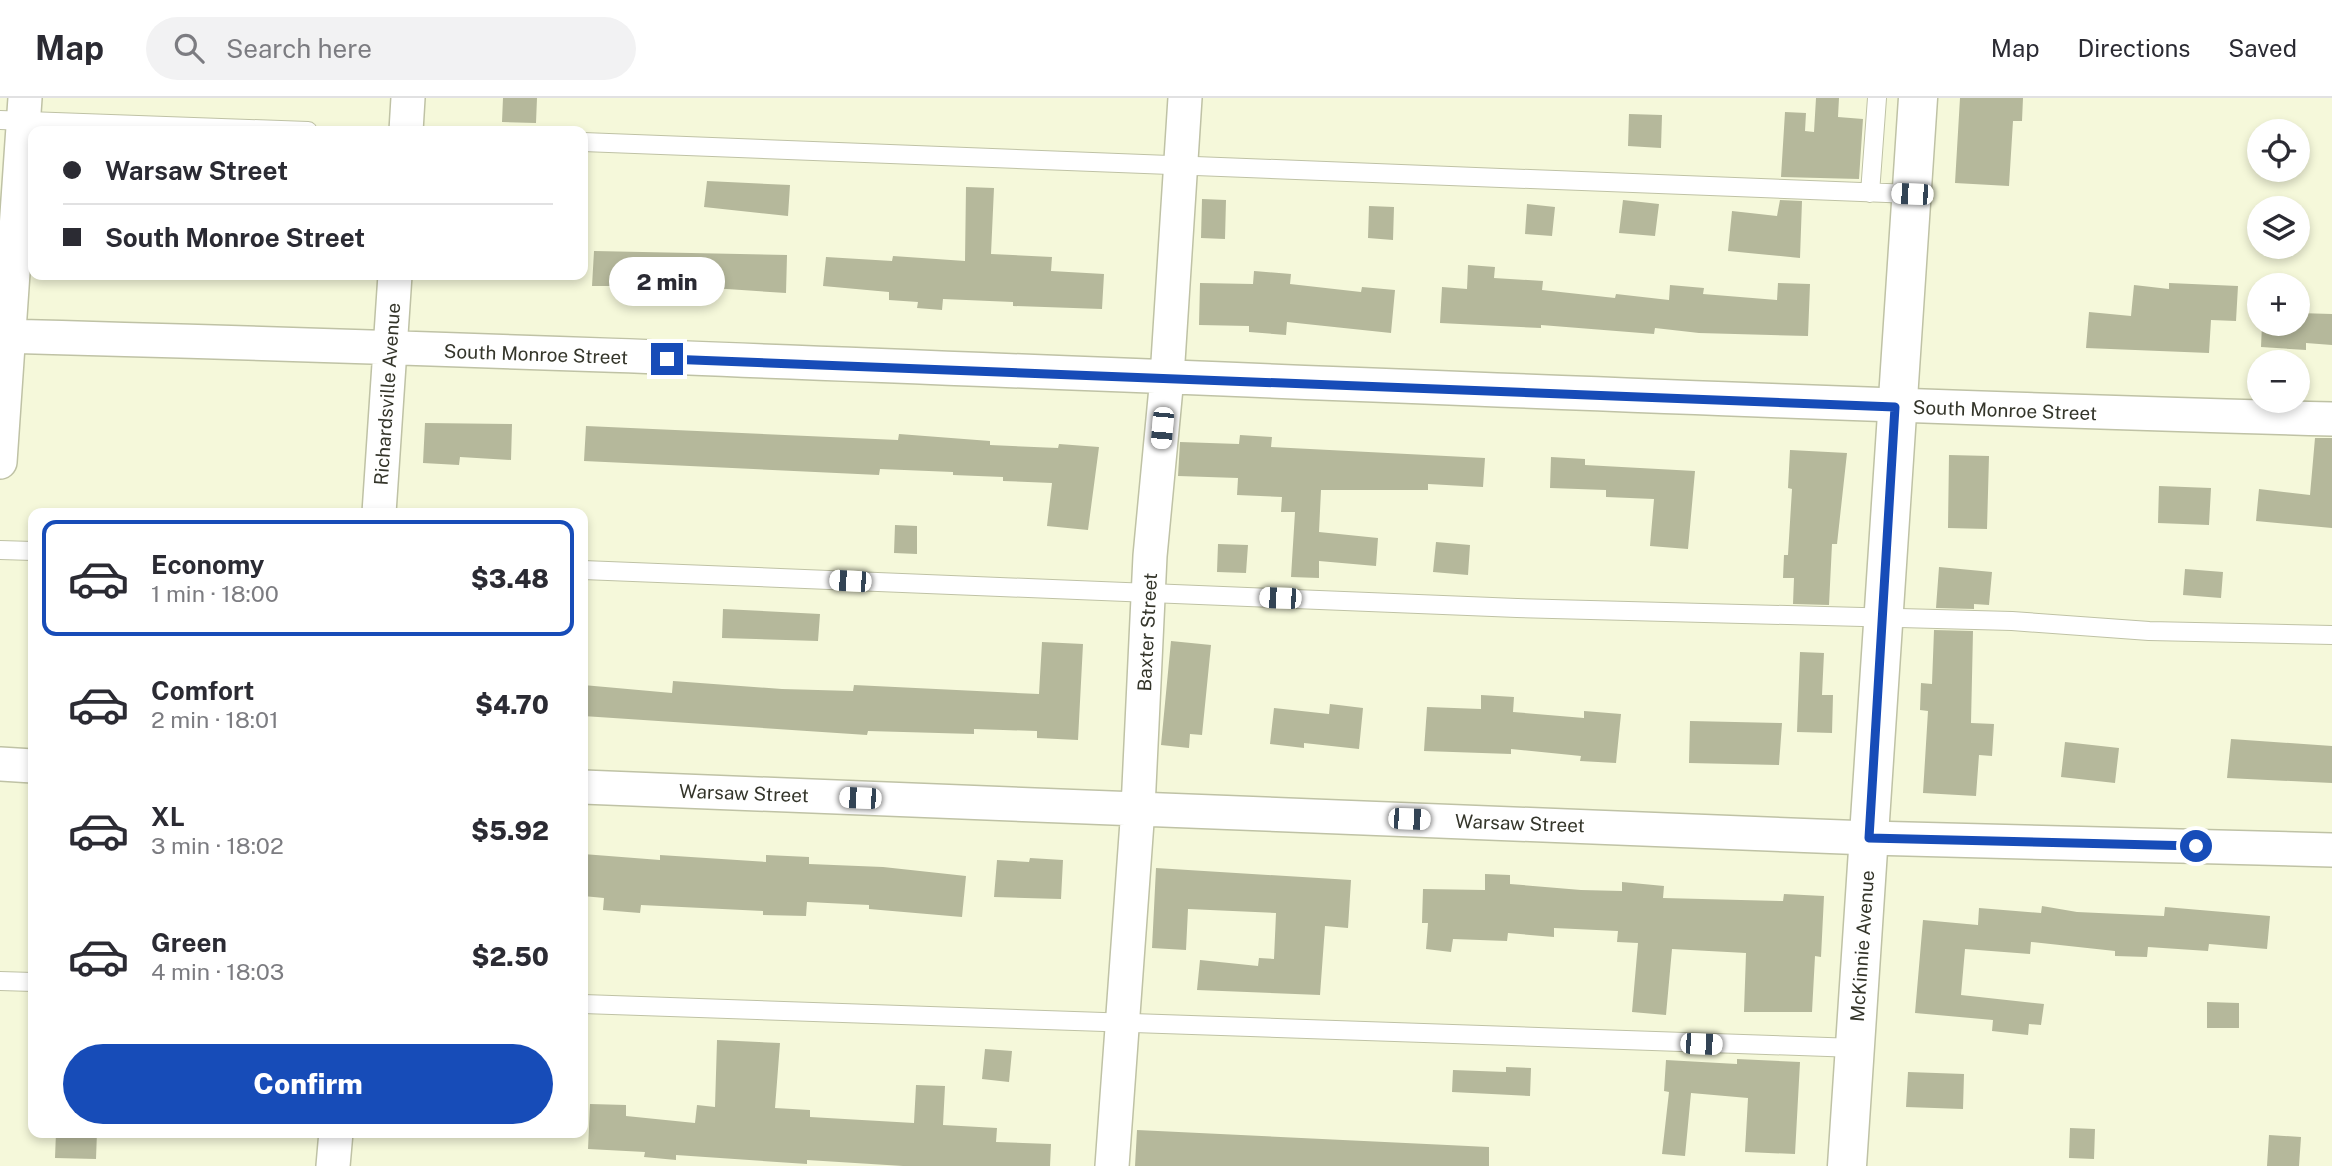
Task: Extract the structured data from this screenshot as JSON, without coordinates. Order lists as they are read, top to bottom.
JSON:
{
  "streets": {
    "street": [
      "South Monroe Street",
      "Richardsville Avenue",
      "Baxter Street",
      "Warsaw Street",
      "McKinnie Avenue"
    ]
  },
  "crossings": [
    ["South Monroe Street", "Richardsville Avenue"],
    ["South Monroe Street", "Baxter Street"],
    ["South Monroe Street", "McKinnie Avenue"],
    ["Baxter Street", "Warsaw Street"],
    ["Warsaw Street", "McKinnie Avenue"]
  ],
  "page": {
    "header": "Map",
    "search": "Search here",
    "nav": ["Map", "Directions", "Saved"],
    "map_buttons": ["+", "−"],
    "banner": ["Warsaw Street", "South Monroe Street"],
    "bubble": "2 min",
    "list": [
      {
        "name": "Economy",
        "note": "1 min · 18:00",
        "value": "$3.48"
      },
      {
        "name": "Comfort",
        "note": "2 min · 18:01",
        "value": "$4.70"
      },
      {
        "name": "XL",
        "note": "3 min · 18:02",
        "value": "$5.92"
      },
      {
        "name": "Green",
        "note": "4 min · 18:03",
        "value": "$2.50"
      }
    ],
    "buttons": "Confirm"
  }
}
